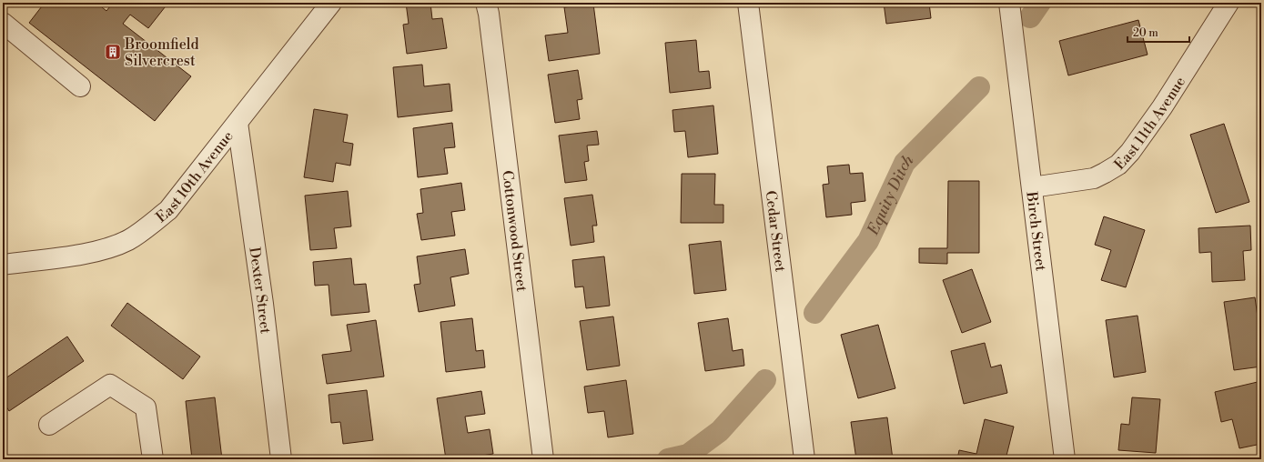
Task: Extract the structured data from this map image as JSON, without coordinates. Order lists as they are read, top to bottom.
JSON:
{
  "streets": {
    "street": [
      "East 11th Avenue",
      "East 10th Avenue",
      "Cottonwood Street",
      "Cedar Street",
      "Birch Street",
      "Dexter Street"
    ]
  },
  "crossings": [
    ["East 11th Avenue", "Birch Street"],
    ["East 10th Avenue", "Dexter Street"]
  ],
  "water": ["Equity Ditch"],
  "places": {
    "building": ["Broomfield Silvercrest"]
  },
  "scale_bar": "20 m"
}
